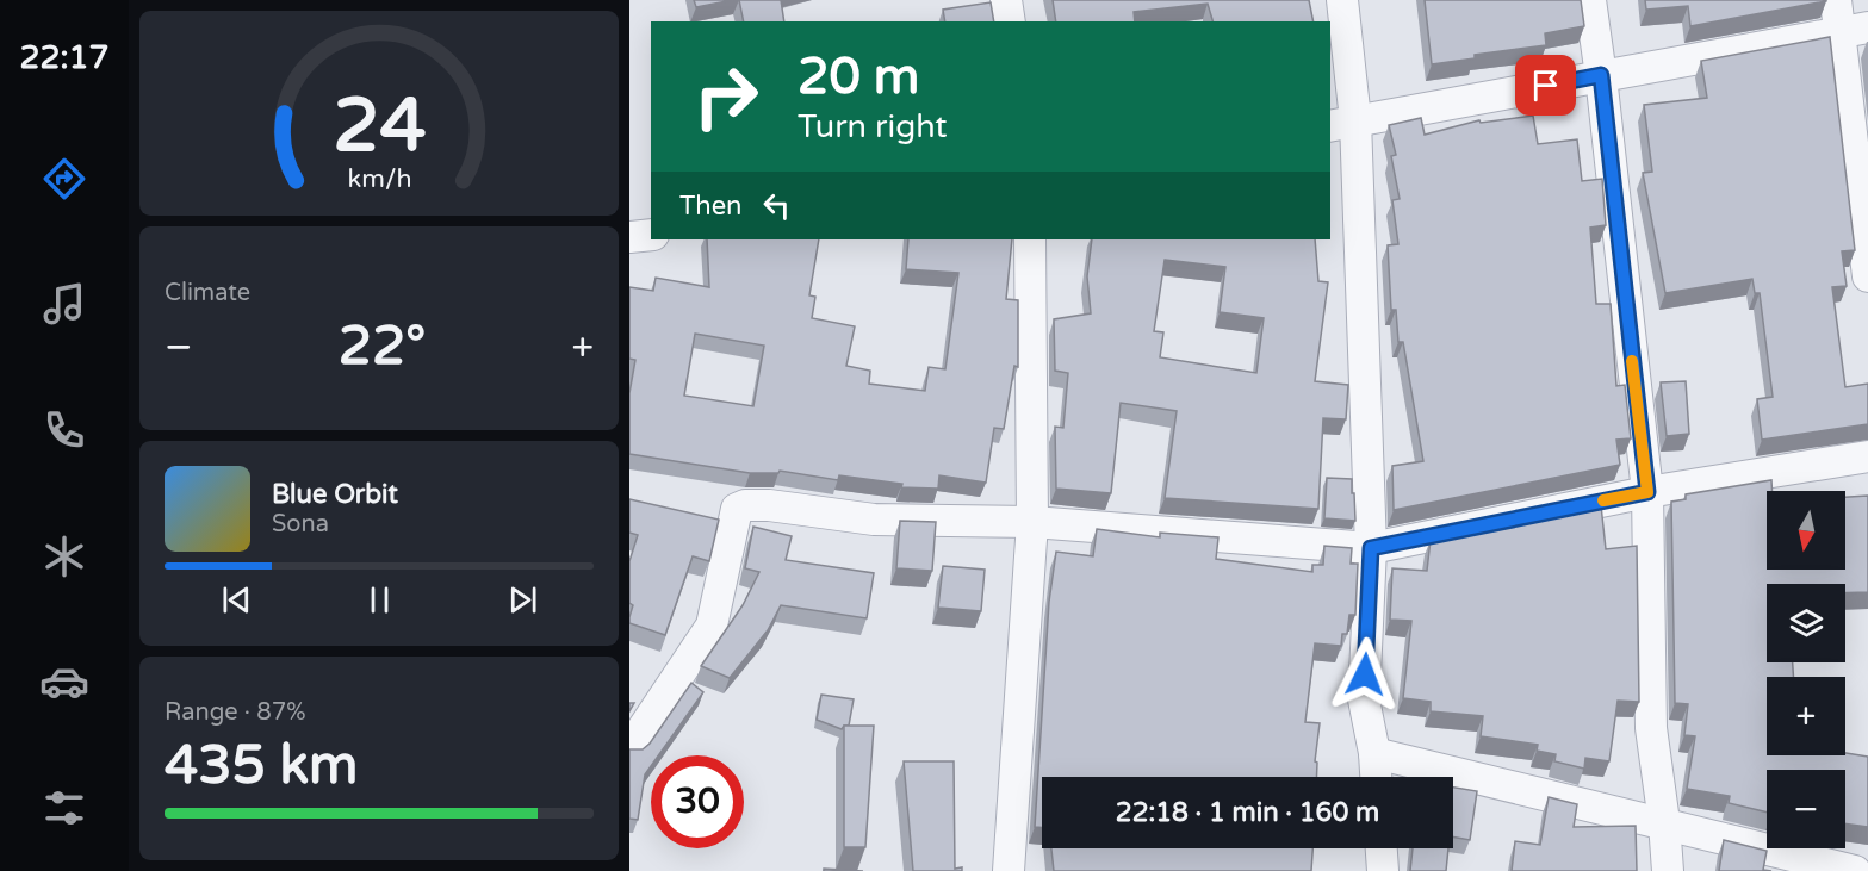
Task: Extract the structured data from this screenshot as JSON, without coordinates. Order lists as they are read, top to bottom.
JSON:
{
  "north": "bottom",
  "page": {
    "tabs": "22:17",
    "turn": ["20 m", "Turn right"],
    "then": "Then",
    "tile": [
      "Climate",
      ["Range · 87%", "435 km"]
    ],
    "heat": ["−", "22°", "+"],
    "song": ["Blue Orbit", "Sona"],
    "map_buttons": ["+", "−"],
    "limit": "30",
    "trip": "22:18 · 1 min · 160 m",
    "gauge": ["24", "km/h"]
  }
}
